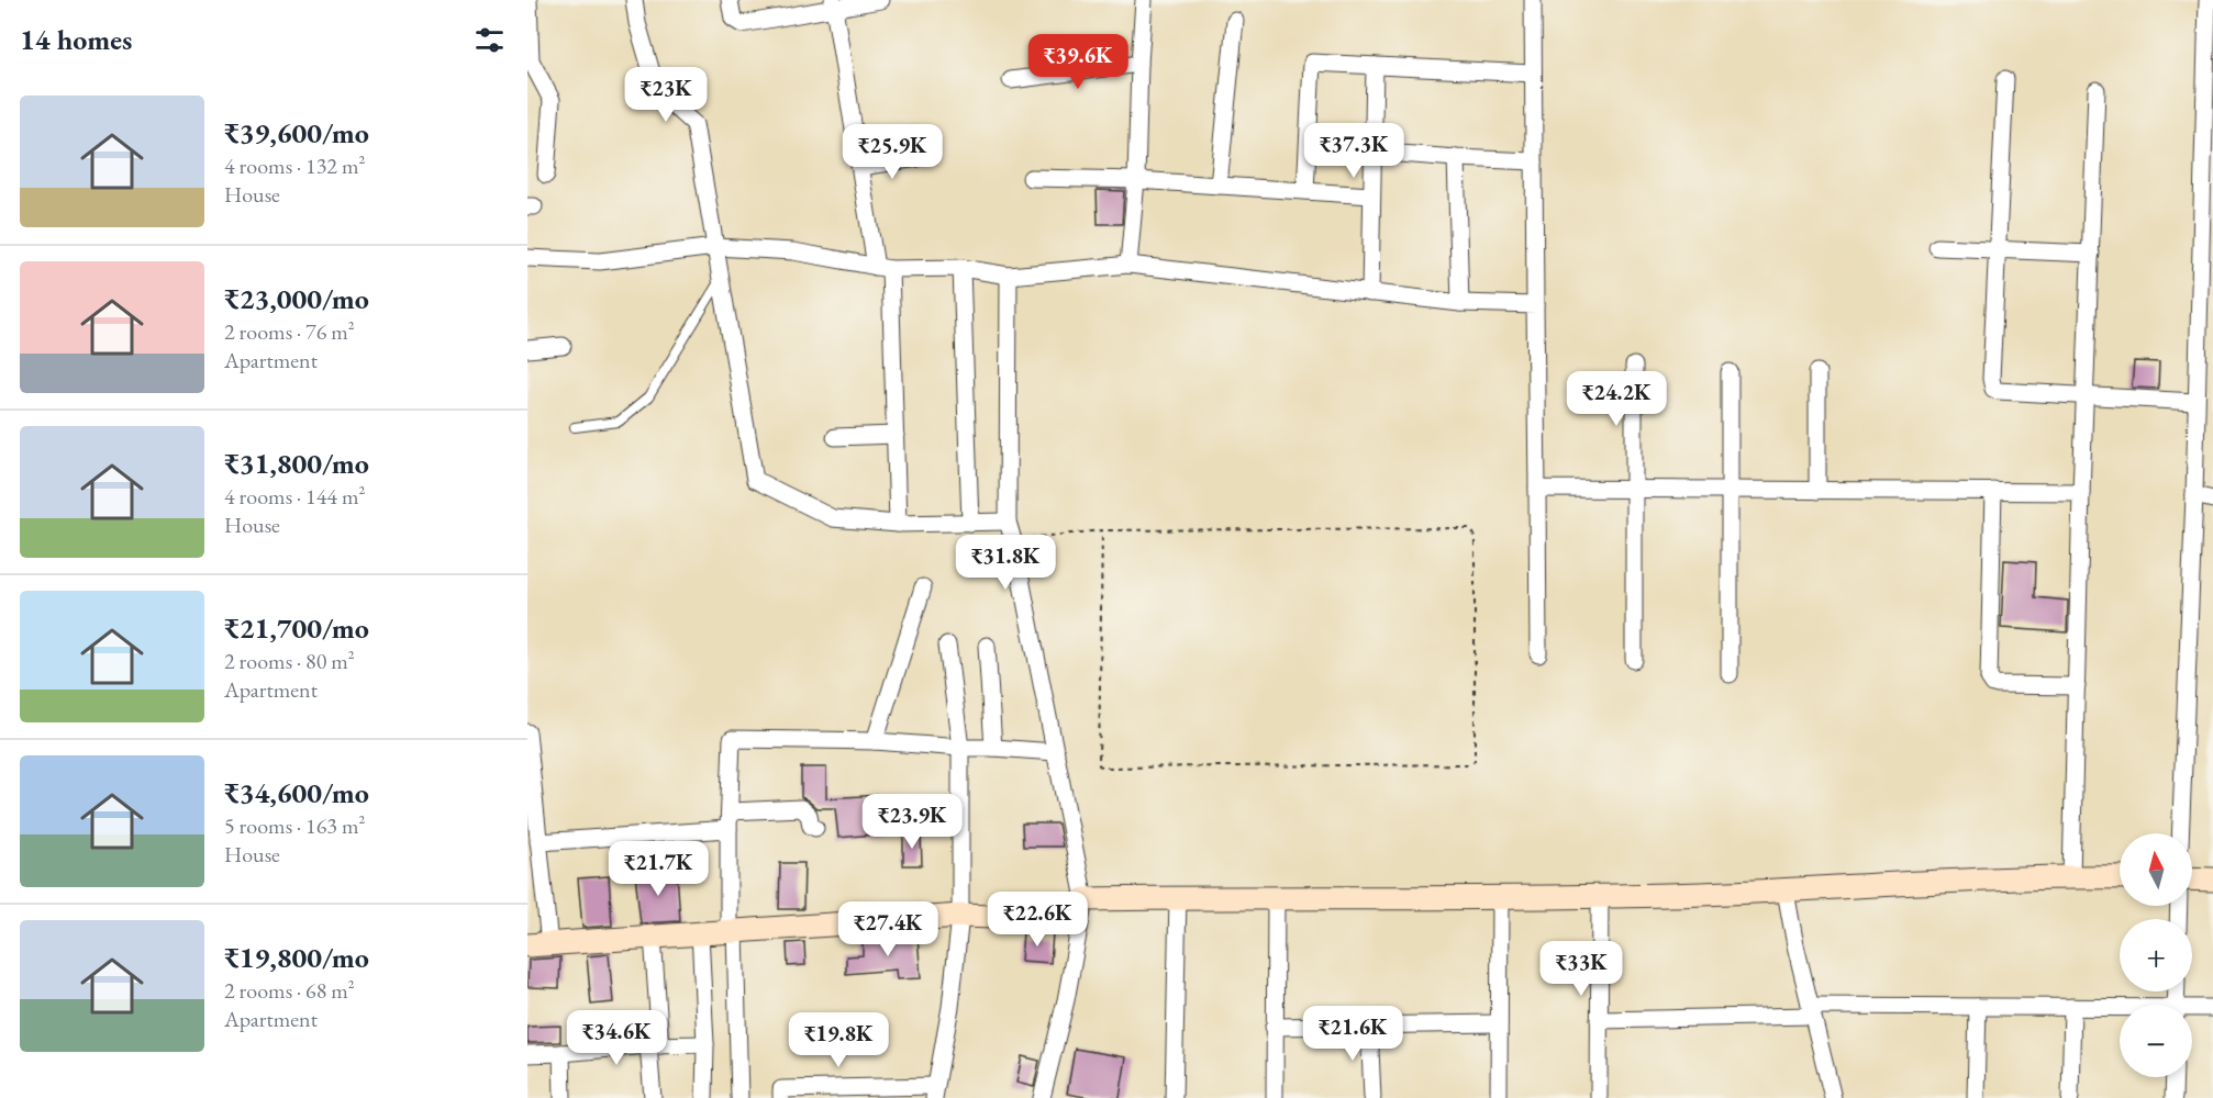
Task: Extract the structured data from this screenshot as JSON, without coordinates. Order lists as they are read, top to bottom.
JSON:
{
  "north": "top",
  "page": {
    "heading": "14 homes",
    "price": [
      "₹39.6K",
      "₹23K",
      "₹37.3K",
      "₹25.9K",
      "₹24.2K",
      "₹31.8K",
      "₹23.9K",
      "₹21.7K",
      "₹22.6K",
      "₹27.4K",
      "₹33K",
      "₹21.6K",
      "₹34.6K",
      "₹19.8K"
    ],
    "list": [
      {
        "name": "₹39,600/mo",
        "note": "4 rooms · 132 m² · House"
      },
      {
        "name": "₹23,000/mo",
        "note": "2 rooms · 76 m² · Apartment"
      },
      {
        "name": "₹31,800/mo",
        "note": "4 rooms · 144 m² · House"
      },
      {
        "name": "₹21,700/mo",
        "note": "2 rooms · 80 m² · Apartment"
      },
      {
        "name": "₹34,600/mo",
        "note": "5 rooms · 163 m² · House"
      },
      {
        "name": "₹19,800/mo",
        "note": "2 rooms · 68 m² · Apartment"
      }
    ],
    "map_buttons": ["+", "−"]
  }
}
